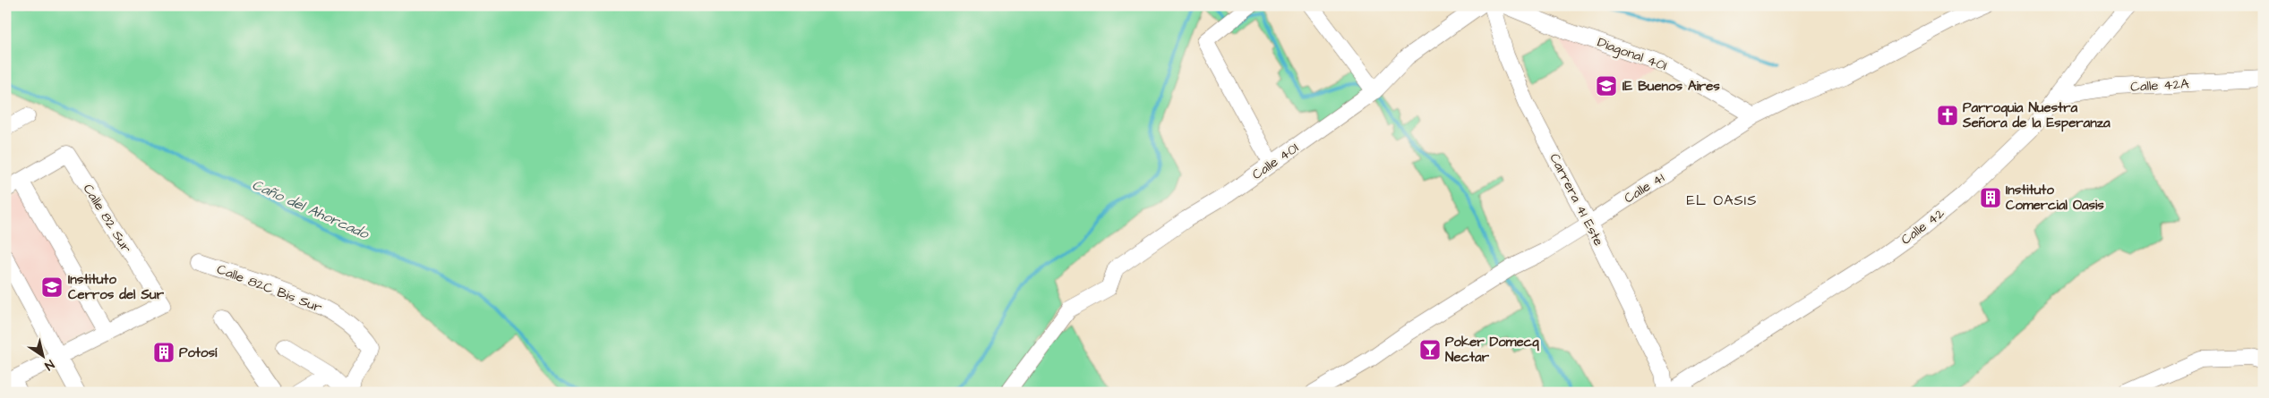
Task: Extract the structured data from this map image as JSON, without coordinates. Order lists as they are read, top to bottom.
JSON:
{
  "streets": {
    "street": [
      "Diagonal 40I",
      "Calle 42A",
      "Calle 40I",
      "Calle 41",
      "Carrera 41 Este",
      "Calle 82 Sur",
      "Calle 42",
      "Calle 82C Bis Sur"
    ]
  },
  "crossings": [
    ["Diagonal 40I", "Calle 41"],
    ["Calle 42A", "Calle 42"],
    ["Calle 41", "Carrera 41 Este"],
    ["Carrera 41 Este", "Calle 42"]
  ],
  "districts": ["EL OASIS"],
  "water": ["Caño del Ahorcado"],
  "places": {
    "school or university": ["IE Buenos Aires", "Instituto Cerros del Sur"],
    "church": ["Parroquia Nuestra Señora de la Esperanza"],
    "building": ["Instituto Comercial Oasis", "Potosí"],
    "bar": ["Poker Domecq Nectar"]
  },
  "north": "bottom right"
}
